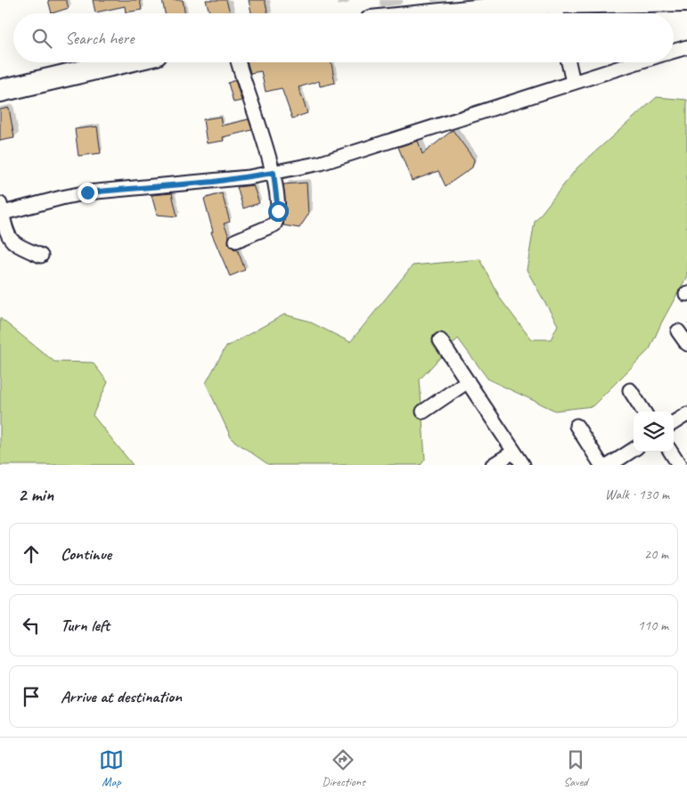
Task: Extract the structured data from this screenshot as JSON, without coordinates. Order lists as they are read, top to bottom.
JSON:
{
  "page": {
    "search": "Search here",
    "heading": ["2 min", "Walk · 130 m"],
    "list": [
      ["Continue", "20 m"],
      ["Turn left", "110 m"],
      "Arrive at destination"
    ],
    "nav": ["Map", "Directions", "Saved"]
  }
}
